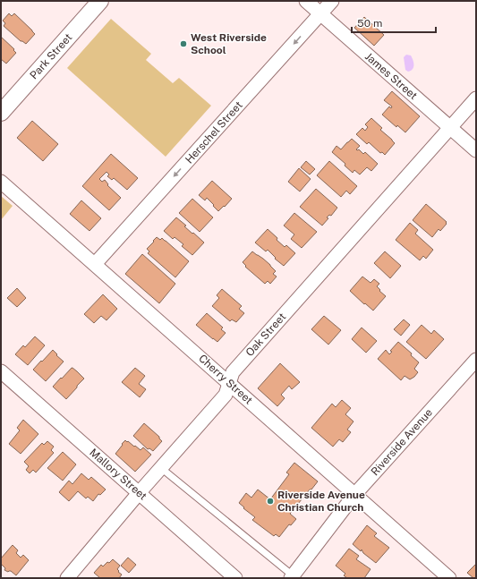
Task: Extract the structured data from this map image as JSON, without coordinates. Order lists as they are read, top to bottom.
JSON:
{
  "streets": {
    "street": [
      "Park Street",
      "James Street",
      "Herschel Street",
      "Oak Street",
      "Cherry Street",
      "Riverside Avenue",
      "Mallory Street"
    ]
  },
  "crossings": [
    ["James Street", "Herschel Street"],
    ["James Street", "Oak Street"],
    ["Herschel Street", "Cherry Street"],
    ["Oak Street", "Cherry Street"],
    ["Oak Street", "Mallory Street"],
    ["Cherry Street", "Riverside Avenue"]
  ],
  "one_way": ["Herschel Street"],
  "places": ["West Riverside School", "Riverside Avenue Christian Church"],
  "scale_bar": "50 m"
}
